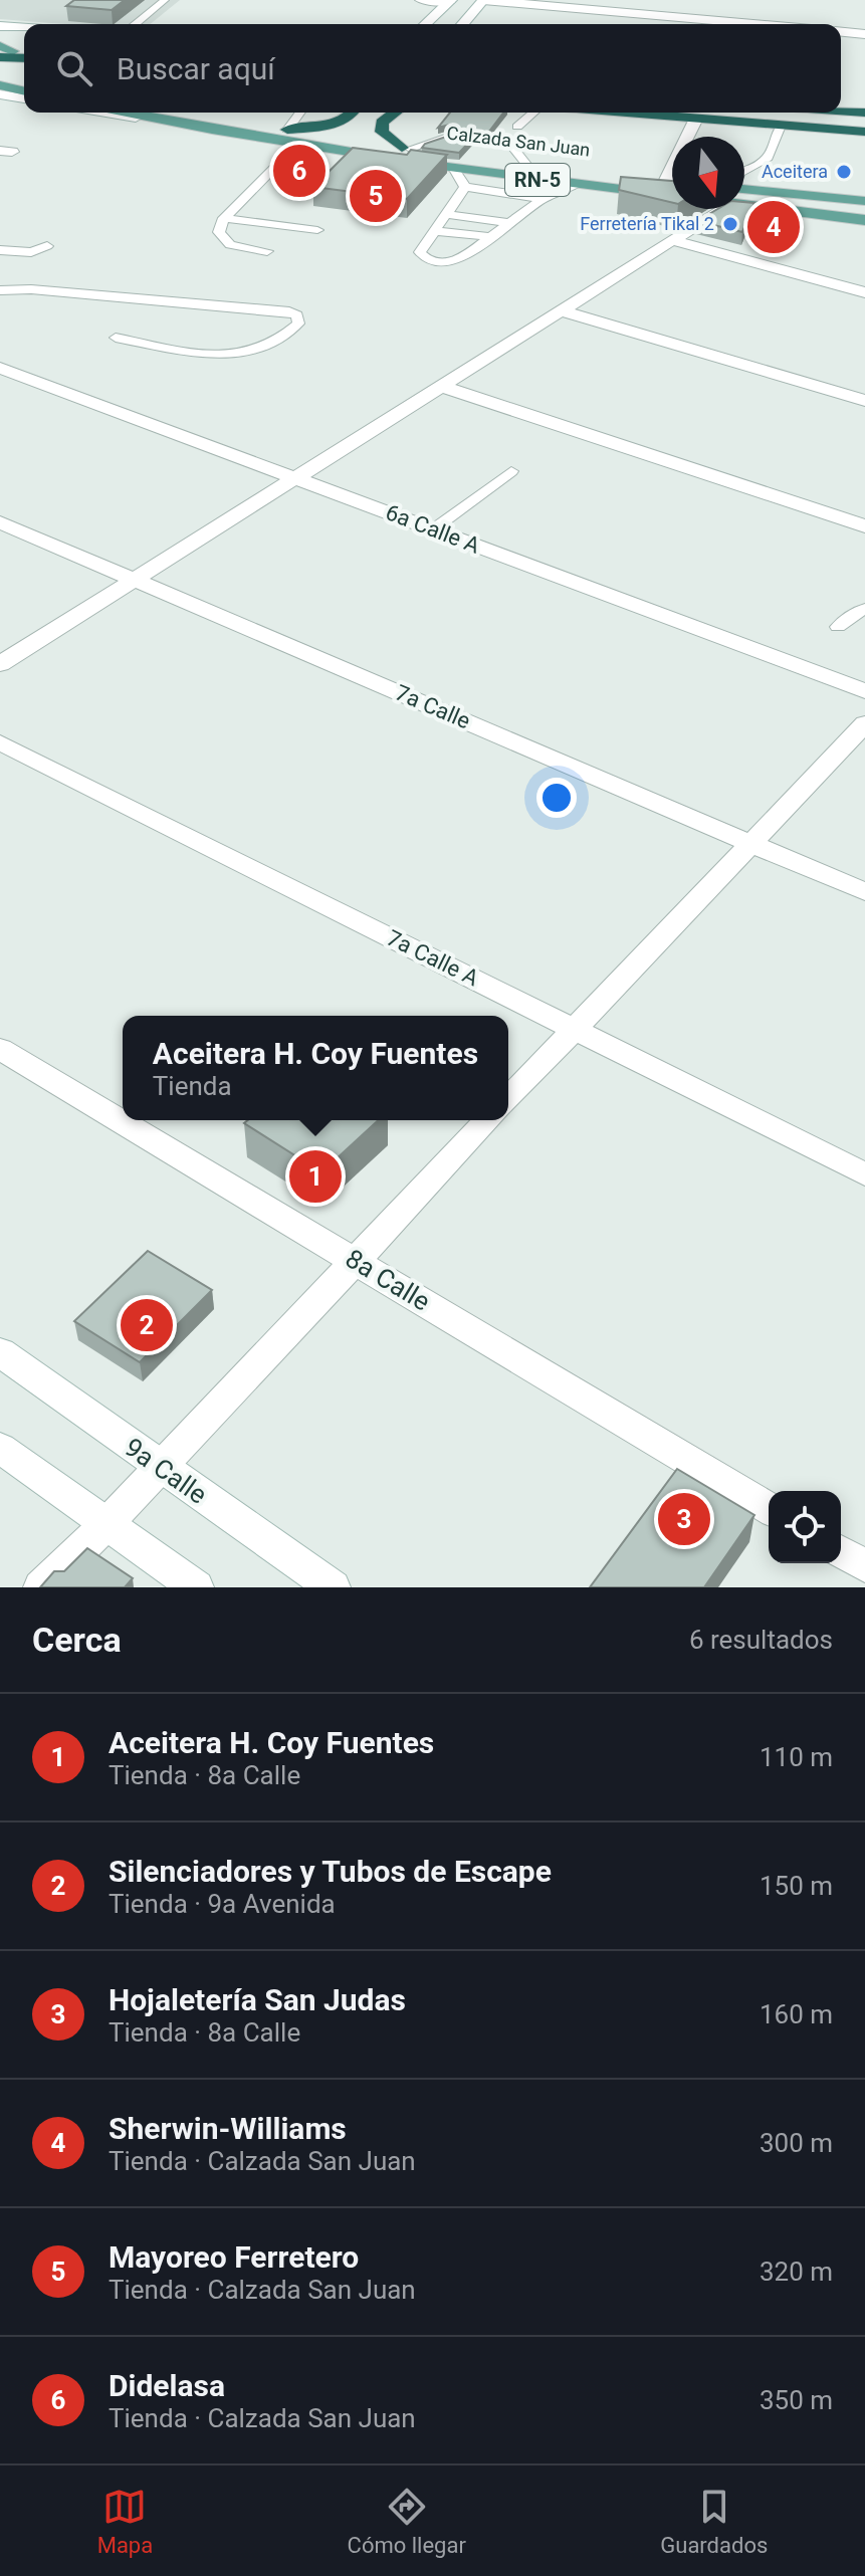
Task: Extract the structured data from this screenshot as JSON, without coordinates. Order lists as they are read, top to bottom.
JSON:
{
  "streets": {
    "main road": ["Calzada San Juan", "RN-5"],
    "street": [
      "6a Calle A",
      "7a Calle",
      "7a Calle A",
      "8a Calle",
      "9a Calle"
    ]
  },
  "places": ["Aceitera", "Ferretería Tikal 2"],
  "north": "bottom",
  "page": {
    "search": "Buscar aquí",
    "pins": [
      "6",
      "5",
      "4",
      "1",
      "2",
      "3"
    ],
    "popup": ["Aceitera H. Coy Fuentes", "Tienda"],
    "heading": ["Cerca", "6 resultados"],
    "list": [
      {
        "mark": "1",
        "name": "Aceitera H. Coy Fuentes",
        "note": "Tienda · 8a Calle",
        "value": "110 m"
      },
      {
        "mark": "2",
        "name": "Silenciadores y Tubos de Escape",
        "note": "Tienda · 9a Avenida",
        "value": "150 m"
      },
      {
        "mark": "3",
        "name": "Hojaletería San Judas",
        "note": "Tienda · 8a Calle",
        "value": "160 m"
      },
      {
        "mark": "4",
        "name": "Sherwin-Williams",
        "note": "Tienda · Calzada San Juan",
        "value": "300 m"
      },
      {
        "mark": "5",
        "name": "Mayoreo Ferretero",
        "note": "Tienda · Calzada San Juan",
        "value": "320 m"
      },
      {
        "mark": "6",
        "name": "Didelasa",
        "note": "Tienda · Calzada San Juan",
        "value": "350 m"
      }
    ],
    "nav": ["Mapa", "Cómo llegar", "Guardados"]
  }
}
